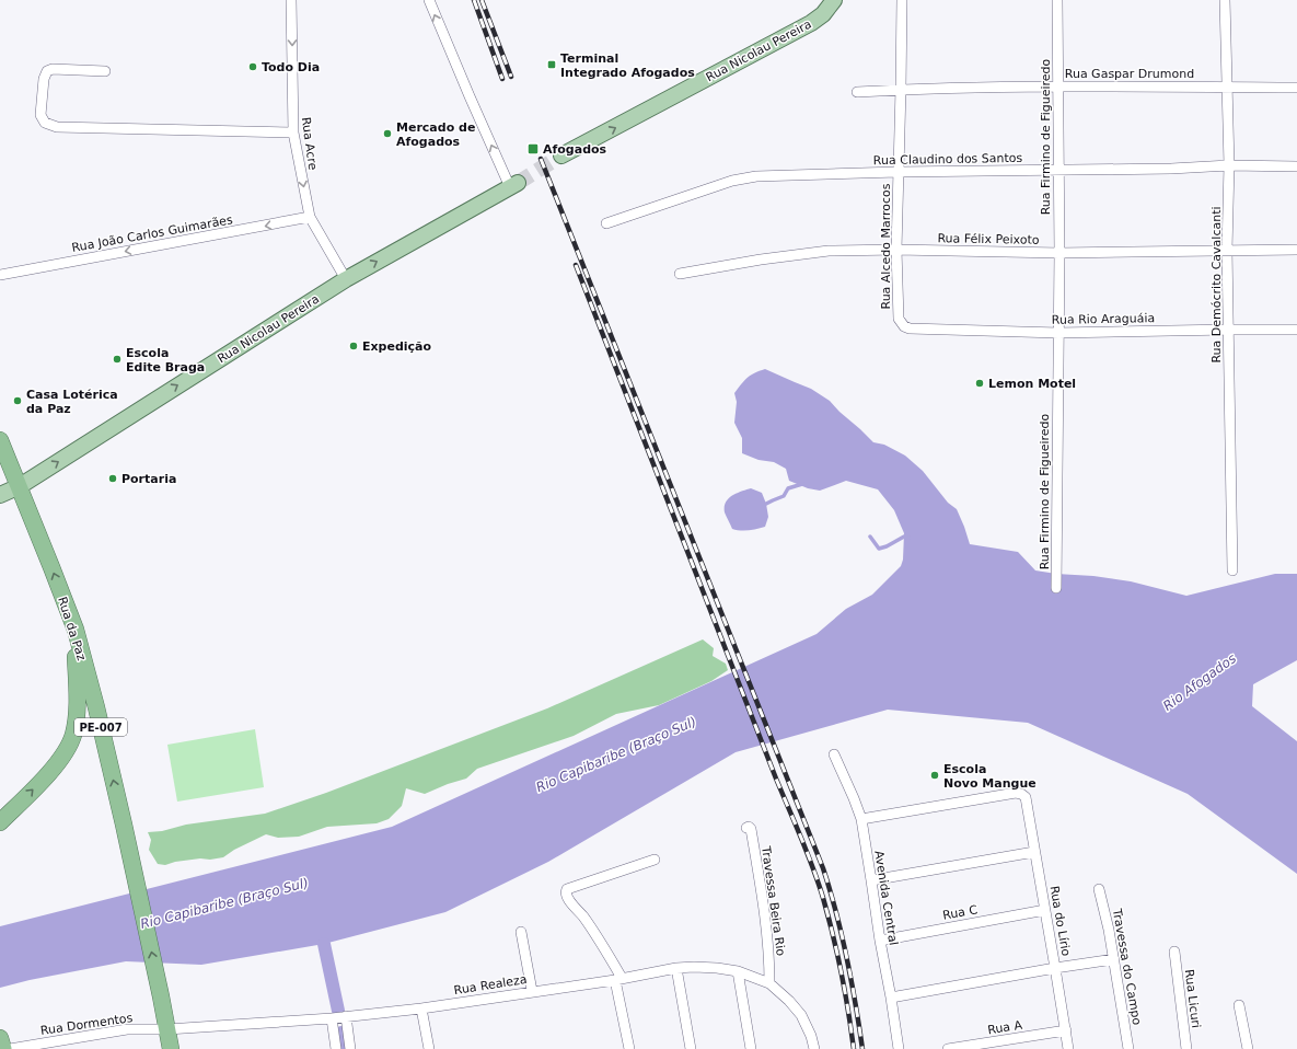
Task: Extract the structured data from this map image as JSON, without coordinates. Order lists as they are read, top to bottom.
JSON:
{
  "streets": {
    "highway": ["Rua da Paz", "PE-007"],
    "main road": ["Rua Nicolau Pereira"],
    "street": [
      "Rua Gaspar Drumond",
      "Rua Firmino de Figueiredo",
      "Rua Acre",
      "Rua Claudino dos Santos",
      "Rua João Carlos Guimarães",
      "Rua Félix Peixoto",
      "Rua Alcedo Marrocos",
      "Rua Demócrito Cavalcanti",
      "Rua Rio Araguáia",
      "Avenida Central",
      "Travessa Beira Rio",
      "Rua C",
      "Rua do Lírio",
      "Travessa do Campo",
      "Rua Realeza",
      "Rua Licuri",
      "Rua Dormentos",
      "Rua A"
    ]
  },
  "crossings": [
    ["Rua Nicolau Pereira", "Rua Acre"],
    ["Rua Nicolau Pereira", "Rua da Paz"],
    ["Rua Gaspar Drumond", "Rua Firmino de Figueiredo"],
    ["Rua Gaspar Drumond", "Rua Alcedo Marrocos"],
    ["Rua Gaspar Drumond", "Rua Demócrito Cavalcanti"],
    ["Rua Firmino de Figueiredo", "Rua Claudino dos Santos"],
    ["Rua Firmino de Figueiredo", "Rua Félix Peixoto"],
    ["Rua Firmino de Figueiredo", "Rua Rio Araguáia"],
    ["Rua Acre", "Rua João Carlos Guimarães"],
    ["Rua Claudino dos Santos", "Rua Alcedo Marrocos"],
    ["Rua Claudino dos Santos", "Rua Demócrito Cavalcanti"],
    ["Rua Félix Peixoto", "Rua Alcedo Marrocos"],
    ["Rua Félix Peixoto", "Rua Demócrito Cavalcanti"],
    ["Rua Alcedo Marrocos", "Rua Rio Araguáia"],
    ["Rua Demócrito Cavalcanti", "Rua Rio Araguáia"],
    ["Rua da Paz", "PE-007"],
    ["Rua da Paz", "Rua Realeza"],
    ["Rua da Paz", "Rua Dormentos"],
    ["PE-007", "Rua Realeza"],
    ["PE-007", "Rua Dormentos"],
    ["Avenida Central", "Rua C"],
    ["Avenida Central", "Rua do Lírio"],
    ["Travessa Beira Rio", "Rua Realeza"],
    ["Rua C", "Rua do Lírio"],
    ["Rua do Lírio", "Rua A"],
    ["Rua Realeza", "Rua Dormentos"]
  ],
  "one_way": [
    "Rua Nicolau Pereira",
    "Rua Acre",
    "Rua João Carlos Guimarães",
    "Rua da Paz"
  ],
  "water": ["Rio Afogados", "Rio Capibaribe (Braço Sul)"],
  "places": {
    "transit": ["Terminal Integrado Afogados", "Afogados"],
    "other": [
      "Todo Dia",
      "Mercado de Afogados",
      "Expedição",
      "Escola Edite Braga",
      "Lemon Motel",
      "Casa Lotérica da Paz",
      "Portaria",
      "Escola Novo Mangue"
    ]
  }
}
